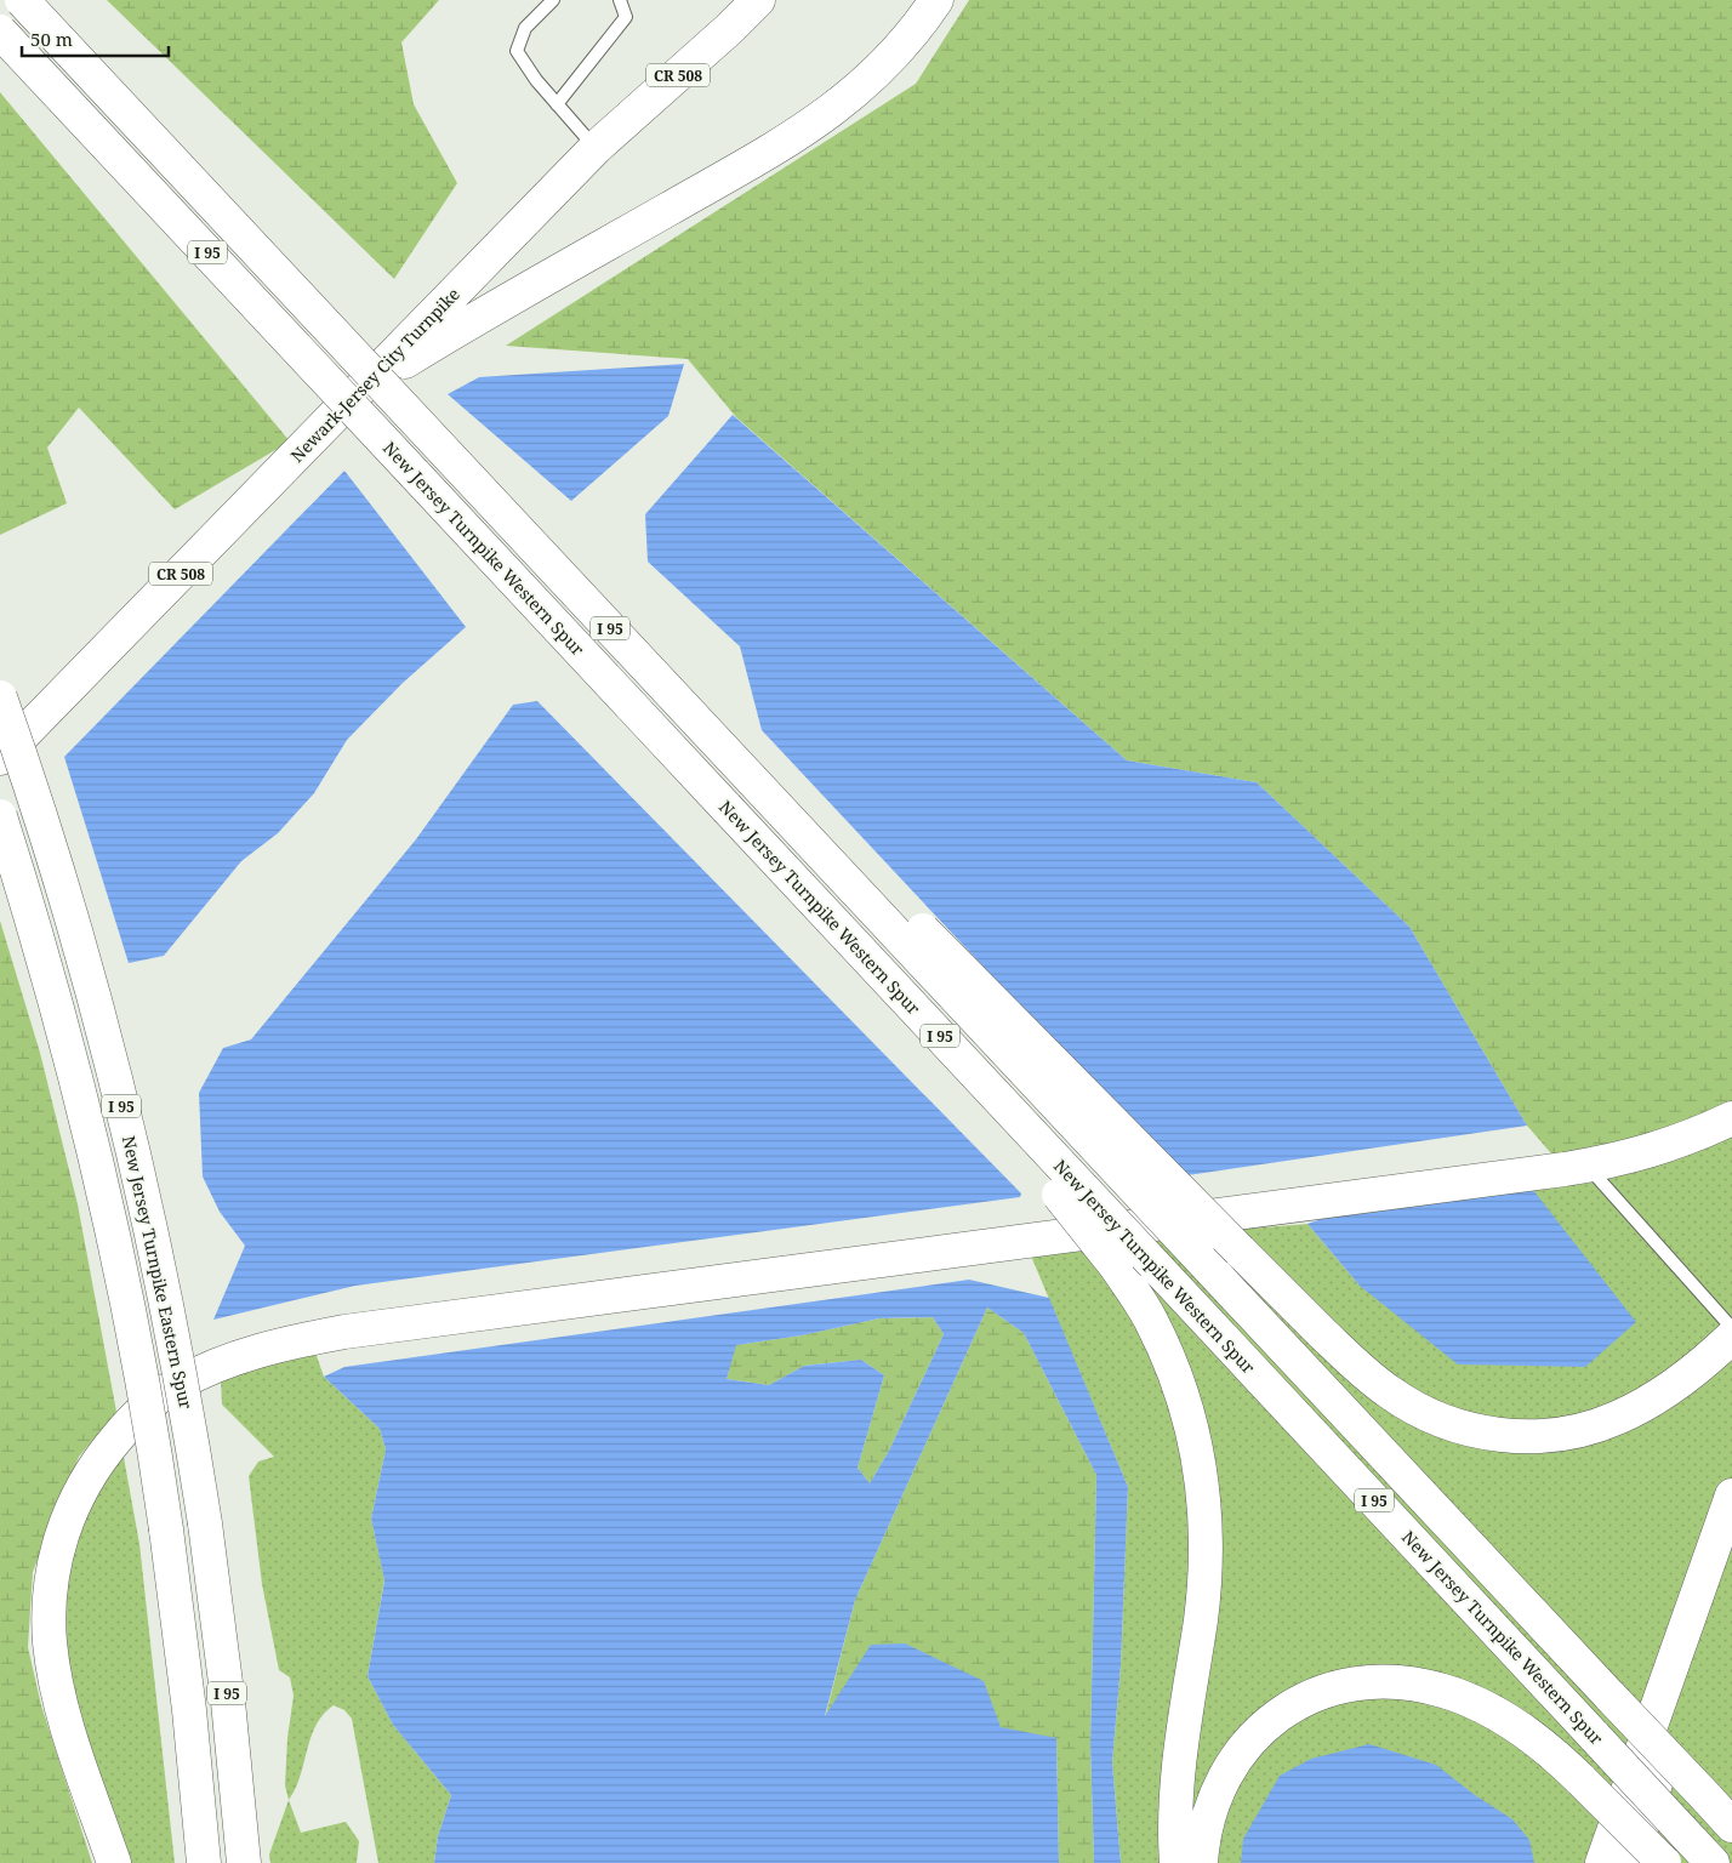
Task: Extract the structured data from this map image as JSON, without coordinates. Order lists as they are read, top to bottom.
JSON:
{
  "streets": {
    "highway": [
      "CR 508",
      "I 95",
      "Newark-Jersey City Turnpike",
      "New Jersey Turnpike Western Spur",
      "New Jersey Turnpike Eastern Spur"
    ]
  },
  "crossings": [
    ["CR 508", "Newark-Jersey City Turnpike"]
  ],
  "scale_bar": "50 m"
}
